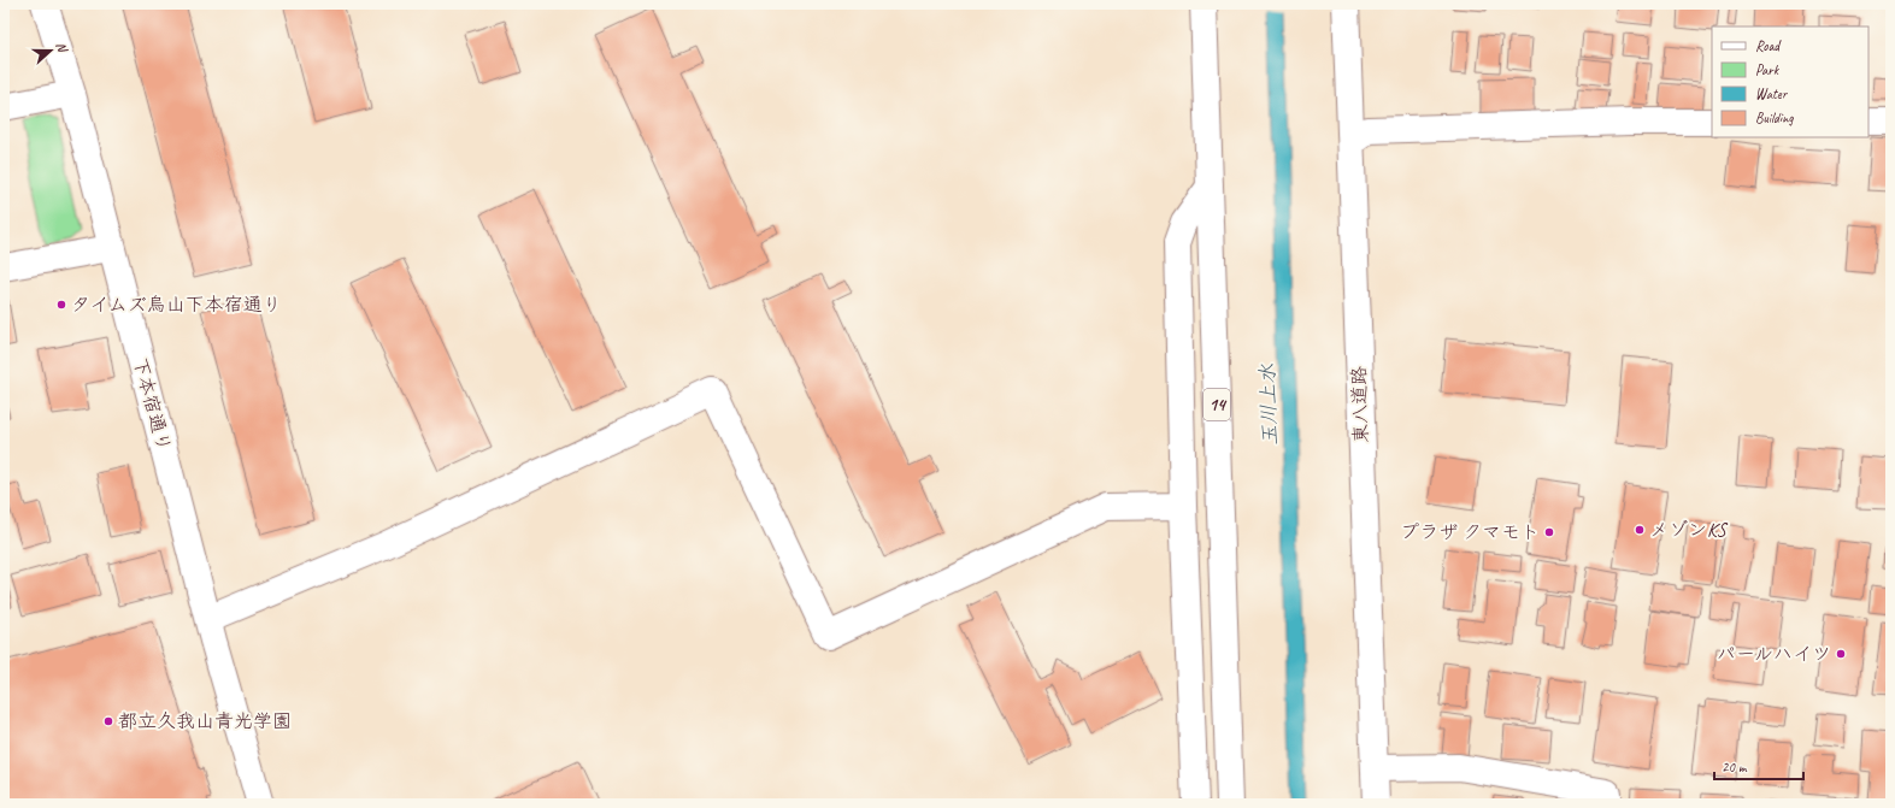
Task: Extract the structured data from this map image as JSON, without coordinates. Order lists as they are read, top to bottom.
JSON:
{
  "streets": {
    "street": ["下本宿通り", "14", "東八道路"]
  },
  "water": ["玉川上水"],
  "places": [
    "タイムズ烏山下本宿通り",
    "メゾンKS",
    "プラザ クマモト",
    "パールハイツ",
    "都立久我山青光学園"
  ],
  "legend": [
    "Road",
    "Park",
    "Water",
    "Building"
  ],
  "scale_bar": "20 m",
  "north": "right"
}
